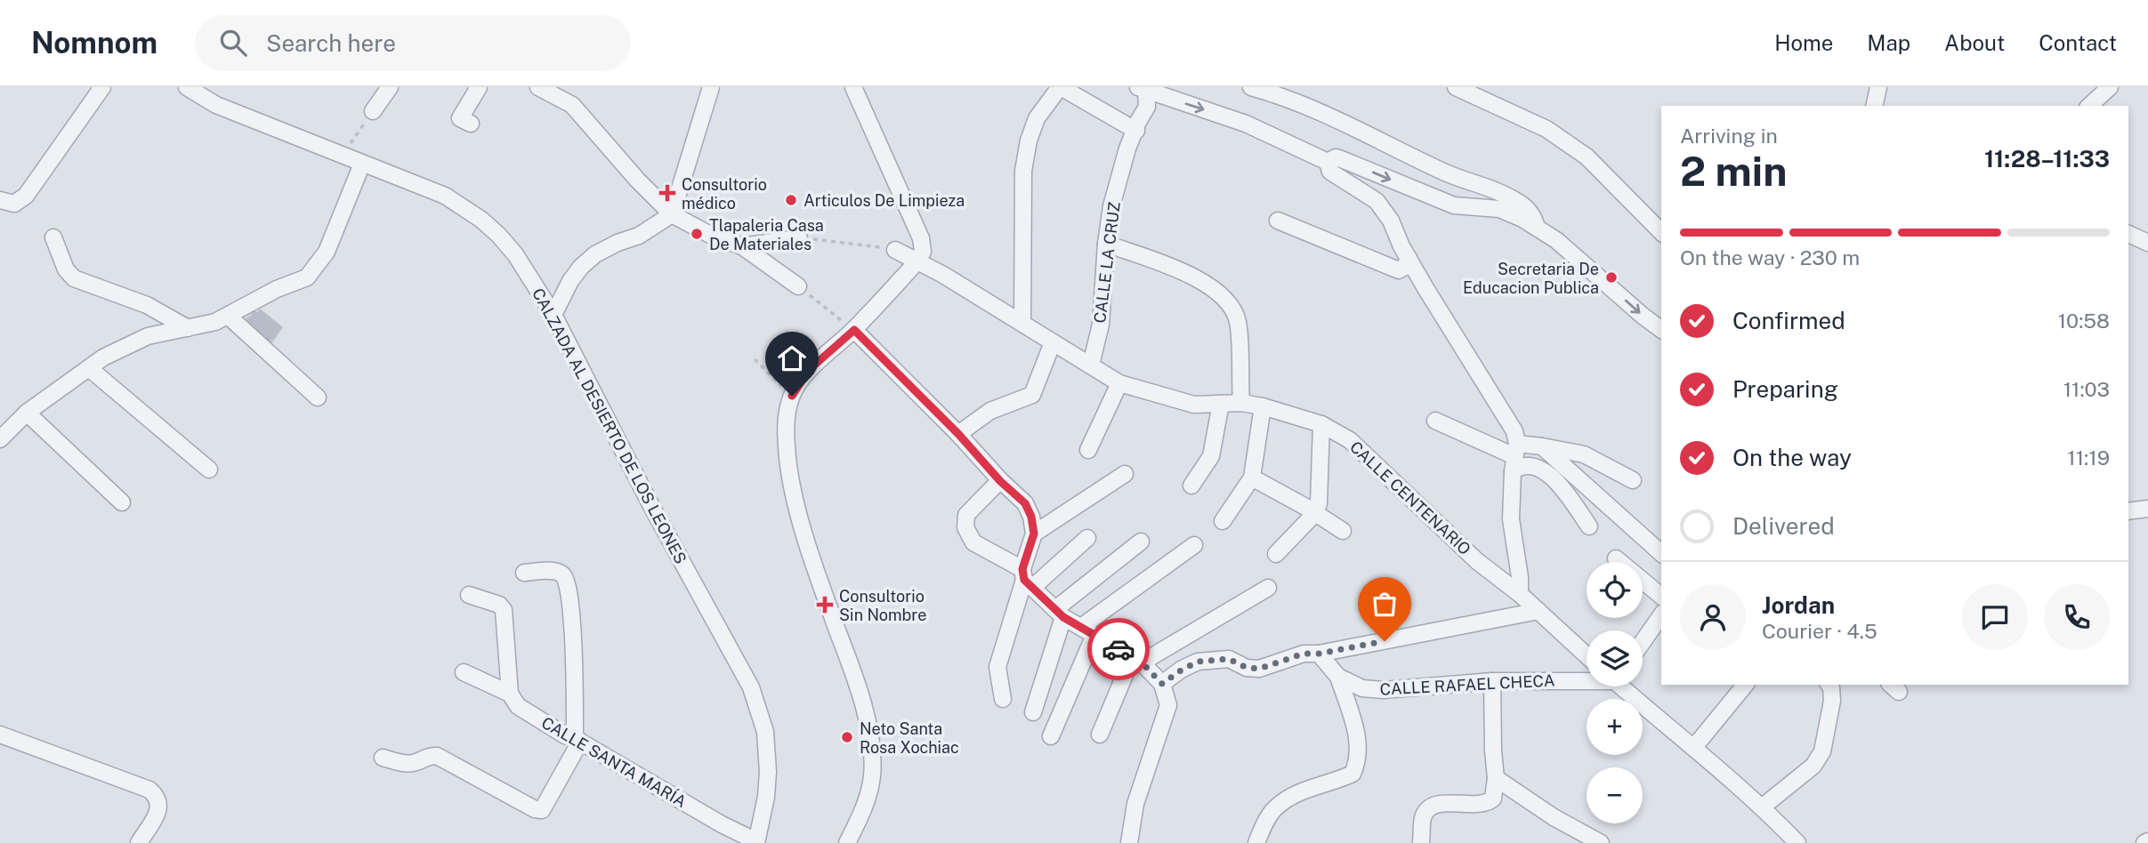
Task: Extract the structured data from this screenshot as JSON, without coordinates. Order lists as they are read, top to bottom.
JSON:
{
  "streets": {
    "street": [
      "CALLE LA CRUZ",
      "CALZADA AL DESIERTO DE LOS LEONES",
      "CALLE CENTENARIO",
      "CALLE RAFAEL CHECA",
      "CALLE SANTA MARÍA"
    ]
  },
  "crossings": [
    ["CALLE LA CRUZ", "CALLE CENTENARIO"],
    ["CALZADA AL DESIERTO DE LOS LEONES", "CALLE SANTA MARÍA"]
  ],
  "places": {
    "health": ["Consultorio médico", "Consultorio Sin Nombre"],
    "other": [
      "Articulos De Limpieza",
      "Tlapaleria Casa De Materiales",
      "Secretaria De Educacion Publica",
      "Neto Santa Rosa Xochiac"
    ]
  },
  "page": {
    "header": "Nomnom",
    "search": "Search here",
    "nav": [
      "Home",
      "Map",
      "About",
      "Contact"
    ],
    "heading": ["2 min", "Arriving in", "11:28–11:33"],
    "panel": ["Jordan", "Courier · 4.5"],
    "bar": "On the way · 230 m",
    "list": [
      ["Confirmed", "10:58"],
      ["Preparing", "11:03"],
      ["On the way", "11:19"],
      "Delivered"
    ],
    "map_buttons": ["+", "−"]
  }
}
